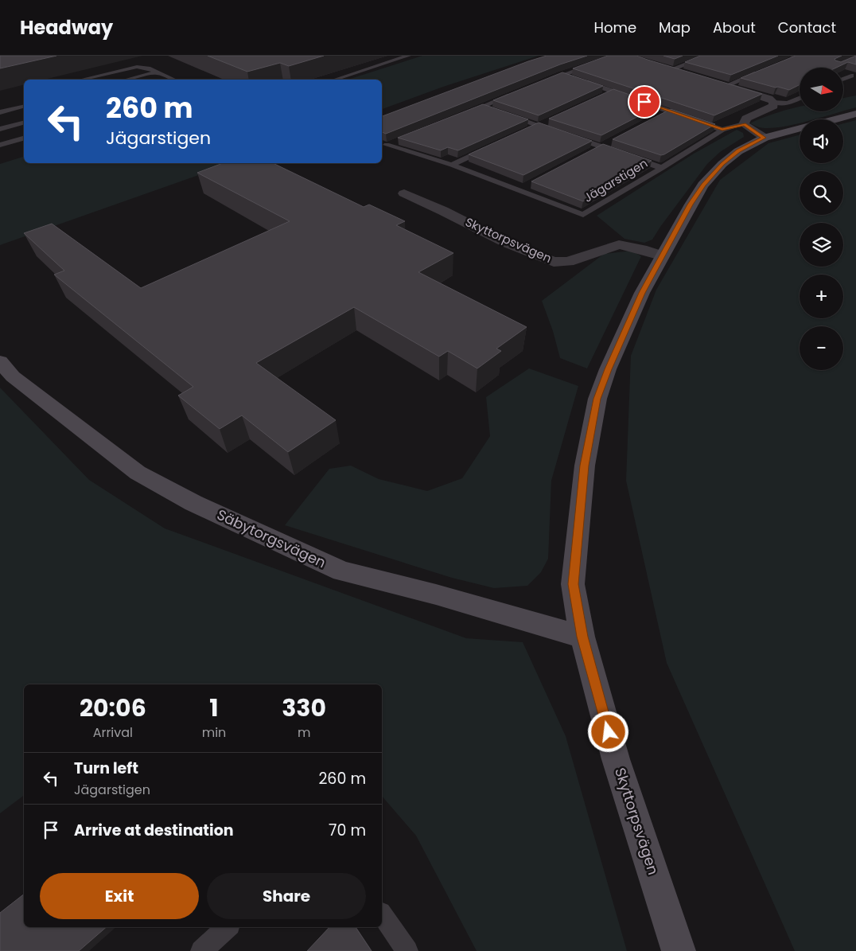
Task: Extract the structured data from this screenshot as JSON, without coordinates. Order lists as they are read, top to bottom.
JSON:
{
  "streets": {
    "street": ["Jägarstigen", "Skyttorpsvägen", "Säbytorgsvägen"]
  },
  "crossings": [
    ["Skyttorpsvägen", "Säbytorgsvägen"]
  ],
  "north": "right",
  "page": {
    "header": "Headway",
    "nav": [
      "Home",
      "Map",
      "About",
      "Contact"
    ],
    "map_buttons": ["+", "−"],
    "turn": ["260 m", "Jägarstigen"],
    "eta": [
      "20:06",
      "Arrival",
      "1",
      "min",
      "330",
      "m"
    ],
    "list": [
      {
        "name": "Turn left",
        "note": "Jägarstigen",
        "value": "260 m"
      },
      {
        "name": "Arrive at destination",
        "value": "70 m"
      }
    ],
    "buttons": ["Exit", "Share"]
  }
}
